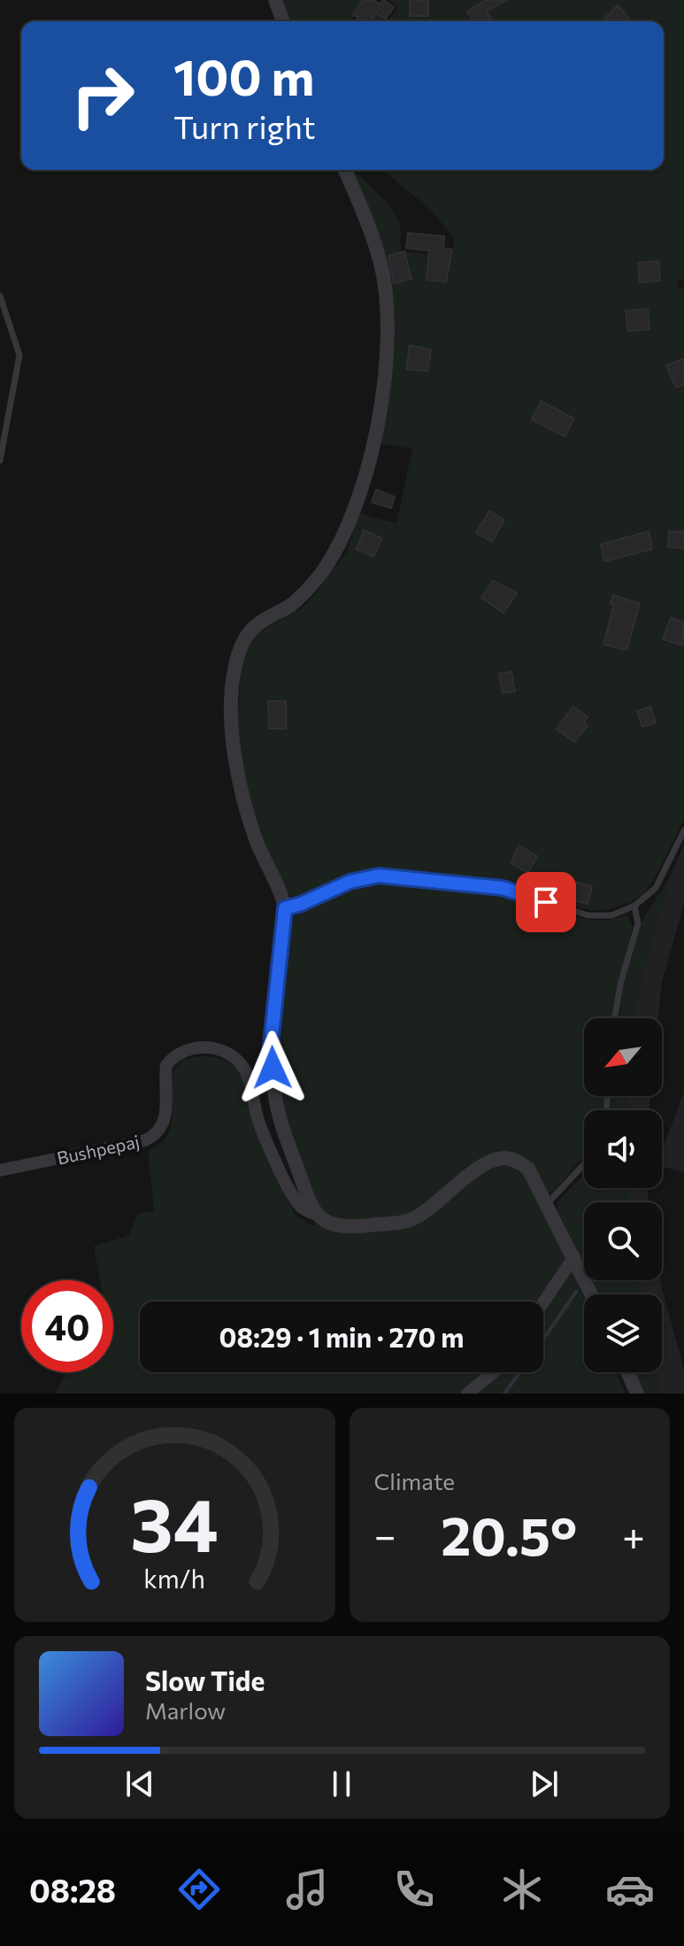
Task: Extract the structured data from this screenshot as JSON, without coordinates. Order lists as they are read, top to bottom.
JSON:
{
  "streets": {
    "street": ["Bushpepaj"]
  },
  "north": "bottom left",
  "page": {
    "turn": ["100 m", "Turn right"],
    "limit": "40",
    "trip": "08:29 · 1 min · 270 m",
    "tile": "Climate",
    "heat": ["−", "20.5°", "+"],
    "song": ["Slow Tide", "Marlow"],
    "tabs": "08:28",
    "gauge": ["34", "km/h"]
  }
}
